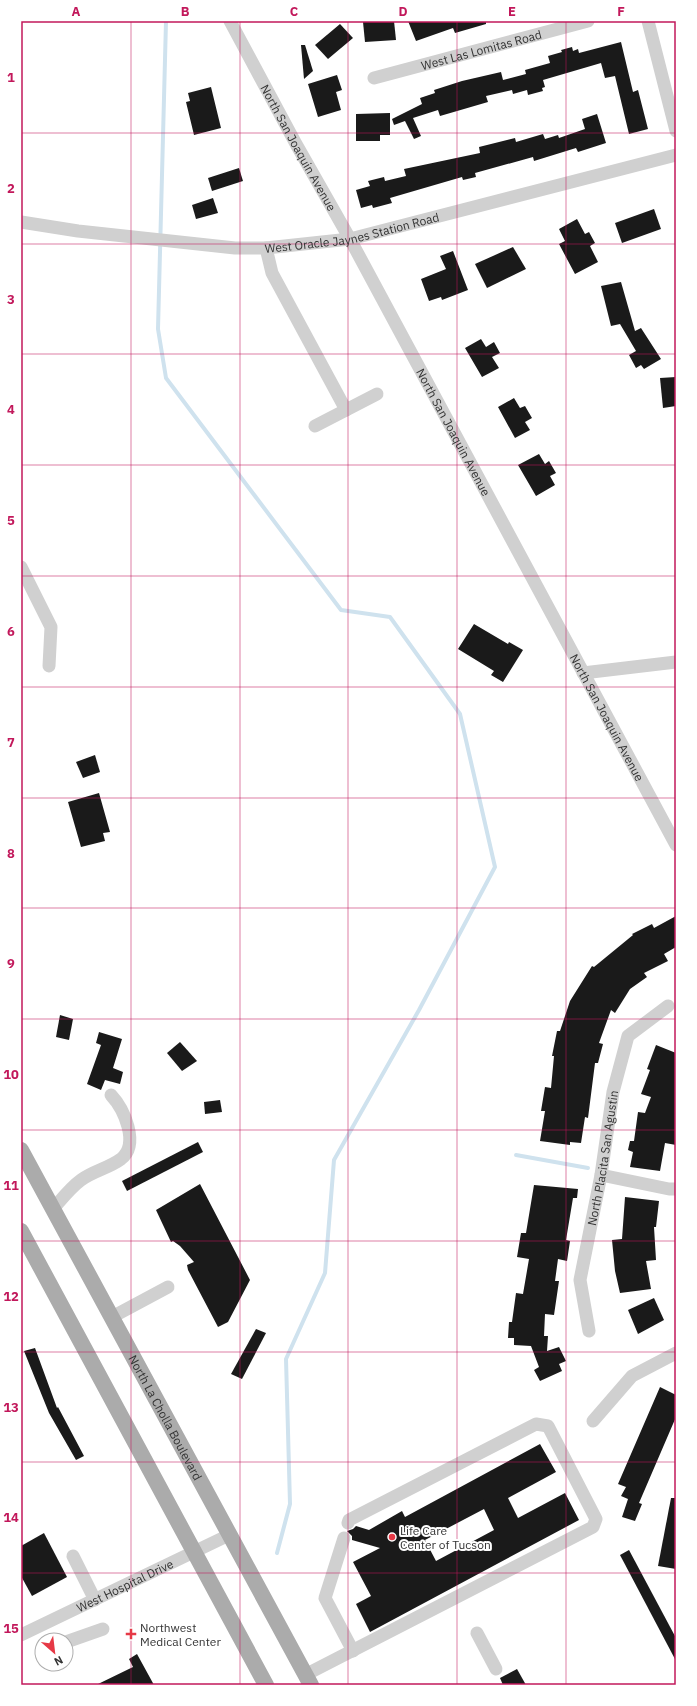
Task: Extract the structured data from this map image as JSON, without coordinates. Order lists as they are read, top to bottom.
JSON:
{
  "streets": {
    "main road": ["North La Cholla Boulevard"],
    "street": [
      "West Las Lomitas Road",
      "North San Joaquin Avenue",
      "West Oracle Jaynes Station Road",
      "North Placita San Agustin",
      "West Hospital Drive"
    ]
  },
  "crossings": [
    ["North San Joaquin Avenue", "West Oracle Jaynes Station Road"],
    ["North La Cholla Boulevard", "West Hospital Drive"]
  ],
  "places": {
    "other": ["Life Care Center of Tucson"],
    "health": ["Northwest Medical Center"]
  },
  "north": "bottom right",
  "grid": {
    "columns": [
      "A",
      "B",
      "C",
      "D",
      "E",
      "F"
    ],
    "rows": [
      "1",
      "2",
      "3",
      "4",
      "5",
      "6",
      "7",
      "8",
      "9",
      "10",
      "11",
      "12",
      "13",
      "14",
      "15"
    ]
  }
}
